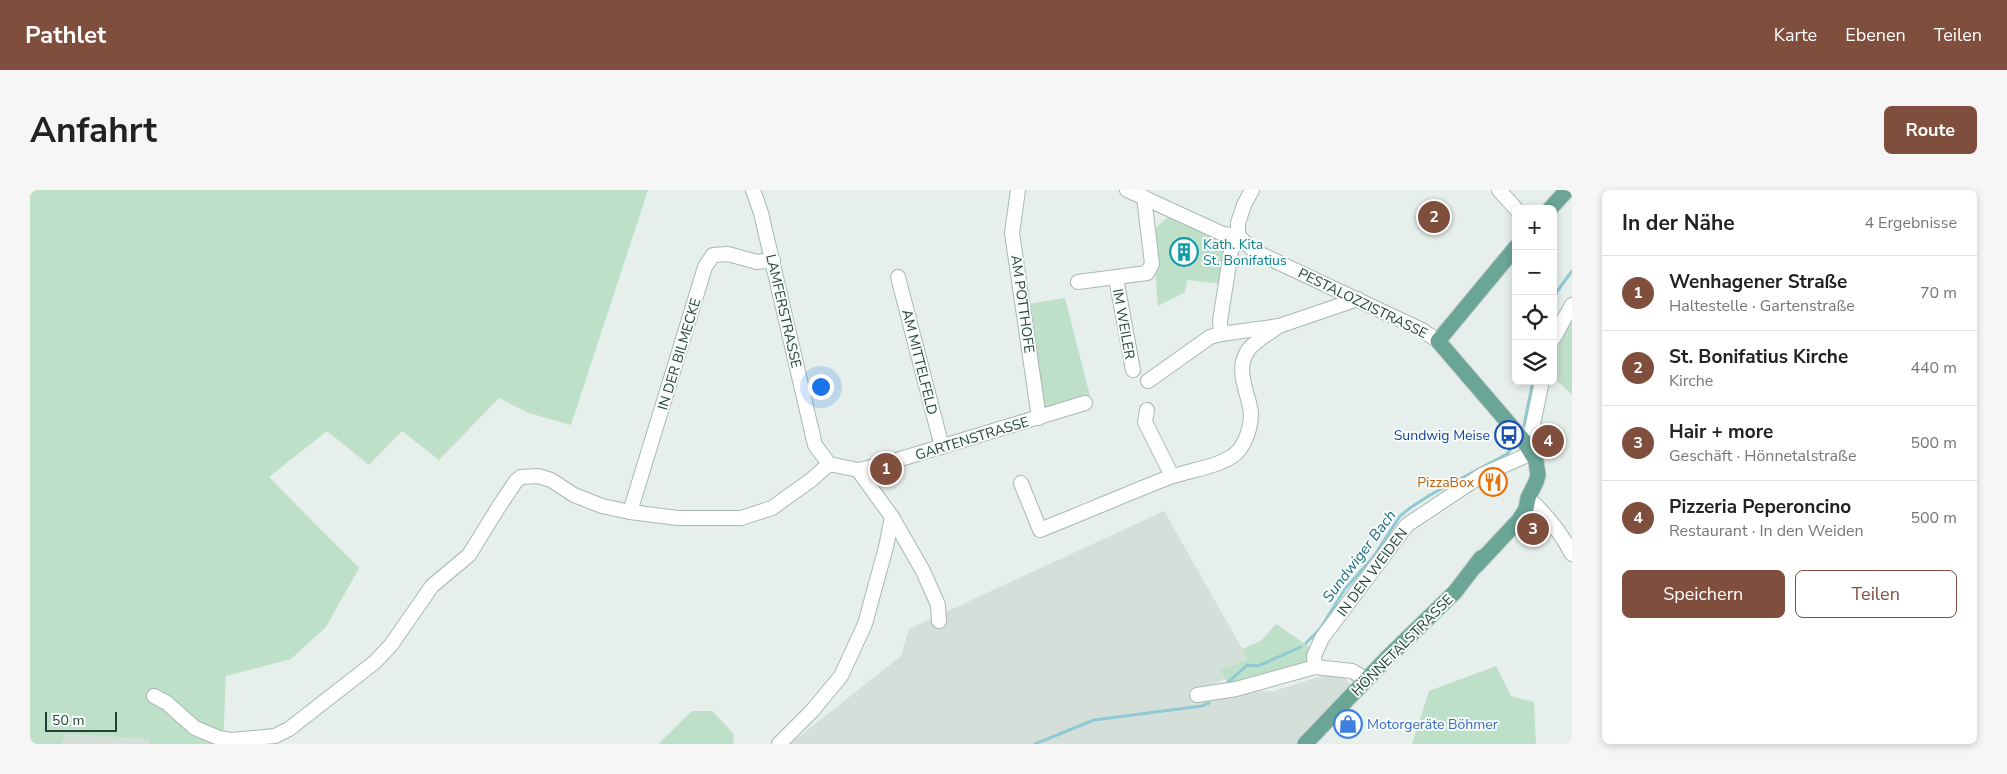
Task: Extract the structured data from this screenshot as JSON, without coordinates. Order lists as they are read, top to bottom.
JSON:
{
  "streets": {
    "main road": ["HÖNNETALSTRASSE"],
    "street": [
      "PESTALOZZISTRASSE",
      "AM POTTHOFE",
      "LAMFERSTRASSE",
      "IM WEILER",
      "IN DER BILMECKE",
      "AM MITTELFELD",
      "GARTENSTRASSE",
      "IN DEN WEIDEN"
    ]
  },
  "crossings": [
    ["PESTALOZZISTRASSE", "IM WEILER"],
    ["PESTALOZZISTRASSE", "HÖNNETALSTRASSE"],
    ["AM POTTHOFE", "GARTENSTRASSE"],
    ["LAMFERSTRASSE", "IN DER BILMECKE"],
    ["AM MITTELFELD", "GARTENSTRASSE"],
    ["IN DEN WEIDEN", "HÖNNETALSTRASSE"]
  ],
  "water": ["Sundwiger Bach"],
  "places": {
    "building": ["Kath. Kita St. Bonifatius"],
    "bus stop": ["Sundwig Meise"],
    "restaurant": ["PizzaBox"],
    "shop": ["Motorgeräte Böhmer"]
  },
  "scale_bar": "50 m",
  "page": {
    "header": "Pathlet",
    "nav": ["Karte", "Ebenen", "Teilen"],
    "buttons": [
      "Route",
      ["Speichern", "Teilen"]
    ],
    "title": "Anfahrt",
    "heading": ["In der Nähe", "4 Ergebnisse"],
    "pins": [
      "2",
      "4",
      "1",
      "3"
    ],
    "map_buttons": ["+", "−"],
    "list": [
      {
        "mark": "1",
        "name": "Wenhagener Straße",
        "note": "Haltestelle · Gartenstraße",
        "value": "70 m"
      },
      {
        "mark": "2",
        "name": "St. Bonifatius Kirche",
        "note": "Kirche",
        "value": "440 m"
      },
      {
        "mark": "3",
        "name": "Hair + more",
        "note": "Geschäft · Hönnetalstraße",
        "value": "500 m"
      },
      {
        "mark": "4",
        "name": "Pizzeria Peperoncino",
        "note": "Restaurant · In den Weiden",
        "value": "500 m"
      }
    ],
    "scale": "50 m"
  }
}
